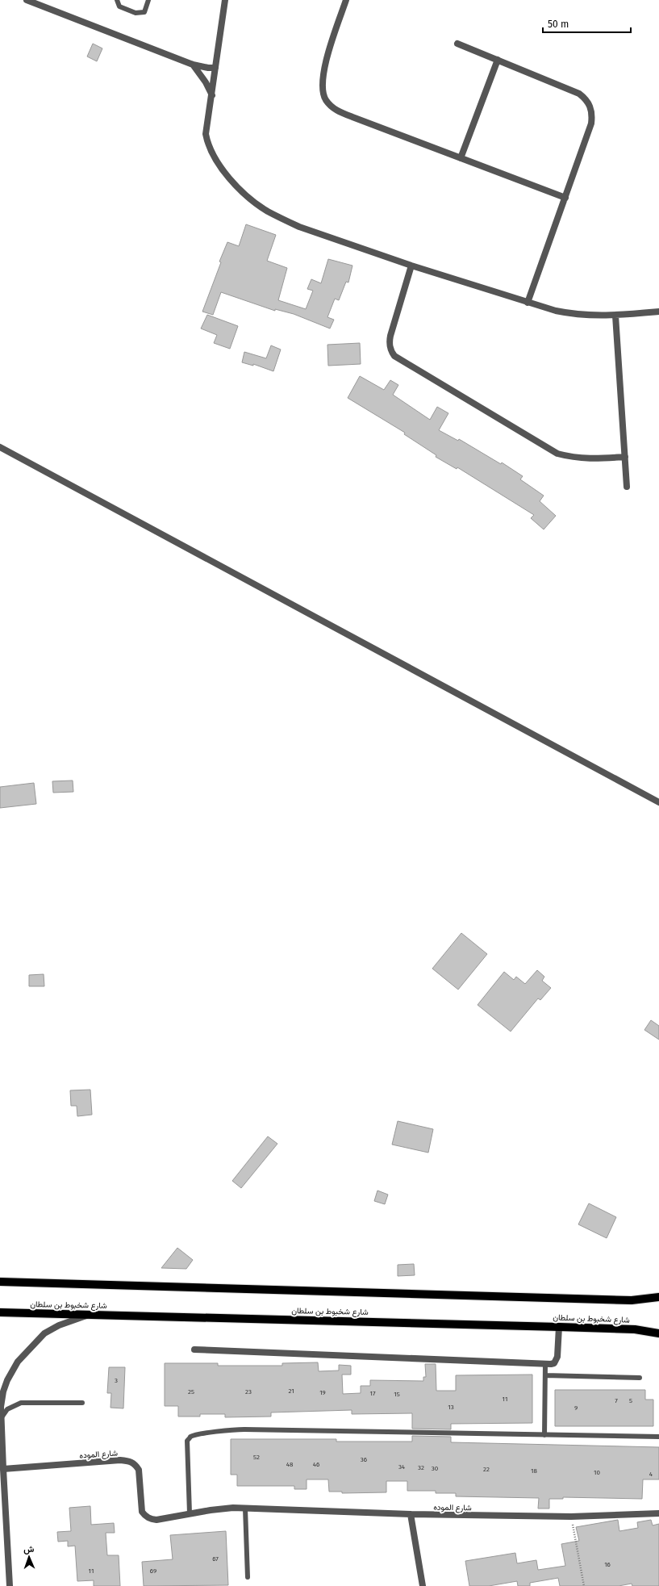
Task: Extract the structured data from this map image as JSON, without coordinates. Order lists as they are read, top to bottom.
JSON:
{
  "streets": {
    "main road": ["شارع شخبوط بن سلطان"],
    "street": ["شارع الموده"]
  },
  "house_numbers": [
    "3",
    "21",
    "25",
    "23",
    "19",
    "17",
    "15",
    "11",
    "7",
    "5",
    "13",
    "9",
    "52",
    "36",
    "48",
    "46",
    "34",
    "32",
    "30",
    "22",
    "18",
    "10",
    "4",
    "67",
    "16",
    "11",
    "69"
  ],
  "scale_bar": "50 m",
  "north": "top"
}
